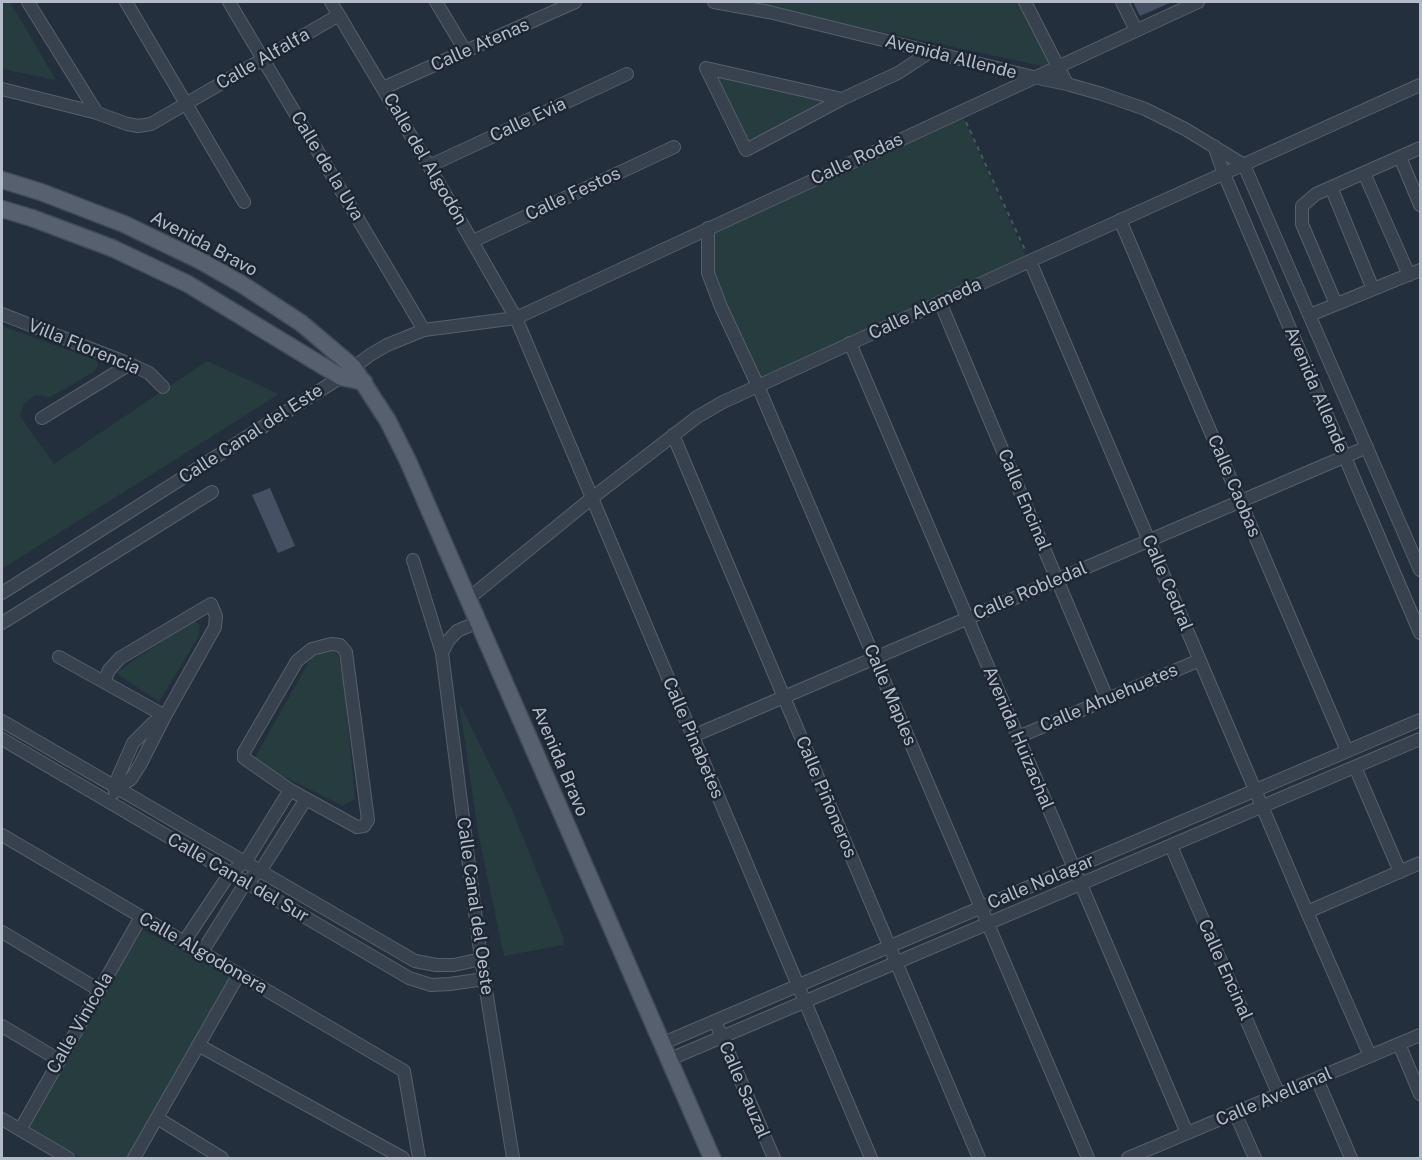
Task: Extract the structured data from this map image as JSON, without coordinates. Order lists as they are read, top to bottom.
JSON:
{
  "streets": {
    "main road": ["Avenida Bravo"],
    "street": [
      "Calle Atenas",
      "Avenida Allende",
      "Calle Alfalfa",
      "Calle Evia",
      "Calle del Algodón",
      "Calle Rodas",
      "Calle de la Uva",
      "Calle Festos",
      "Calle Alameda",
      "Villa Florencia",
      "Calle Canal del Este",
      "Calle Caobas",
      "Calle Encinal",
      "Calle Cedral",
      "Calle Robledal",
      "Calle Maples",
      "Calle Ahuehuetes",
      "Calle Pinabetes",
      "Avenida Huizachal",
      "Calle Piñoneros",
      "Calle Canal del Sur",
      "Calle Nolagar",
      "Calle Canal del Oeste",
      "Calle Algodonera",
      "Calle Vinícola",
      "Calle Sauzal",
      "Calle Avellanal"
    ]
  },
  "crossings": [
    ["Calle Atenas", "Calle del Algodón"],
    ["Avenida Allende", "Calle Rodas"],
    ["Avenida Allende", "Calle Alameda"],
    ["Avenida Allende", "Calle Robledal"],
    ["Calle Alfalfa", "Calle del Algodón"],
    ["Calle Alfalfa", "Calle de la Uva"],
    ["Calle Evia", "Calle del Algodón"],
    ["Calle del Algodón", "Calle Rodas"],
    ["Calle del Algodón", "Calle Festos"],
    ["Calle del Algodón", "Calle Canal del Este"],
    ["Calle del Algodón", "Calle Pinabetes"],
    ["Calle Rodas", "Calle Canal del Este"],
    ["Calle Rodas", "Calle Maples"],
    ["Calle Rodas", "Calle Pinabetes"],
    ["Calle de la Uva", "Calle Canal del Este"],
    ["Avenida Bravo", "Calle Alameda"],
    ["Avenida Bravo", "Calle Canal del Este"],
    ["Avenida Bravo", "Calle Nolagar"],
    ["Calle Alameda", "Calle Caobas"],
    ["Calle Alameda", "Calle Encinal"],
    ["Calle Alameda", "Calle Cedral"],
    ["Calle Alameda", "Calle Maples"],
    ["Calle Alameda", "Calle Pinabetes"],
    ["Calle Alameda", "Avenida Huizachal"],
    ["Calle Alameda", "Calle Piñoneros"],
    ["Calle Canal del Este", "Calle Pinabetes"],
    ["Calle Caobas", "Calle Robledal"],
    ["Calle Caobas", "Calle Nolagar"],
    ["Calle Encinal", "Calle Robledal"],
    ["Calle Encinal", "Calle Ahuehuetes"],
    ["Calle Encinal", "Calle Nolagar"],
    ["Calle Encinal", "Calle Avellanal"],
    ["Calle Cedral", "Calle Robledal"],
    ["Calle Cedral", "Calle Ahuehuetes"],
    ["Calle Cedral", "Calle Nolagar"],
    ["Calle Cedral", "Calle Avellanal"],
    ["Calle Robledal", "Calle Maples"],
    ["Calle Robledal", "Calle Pinabetes"],
    ["Calle Robledal", "Avenida Huizachal"],
    ["Calle Robledal", "Calle Piñoneros"],
    ["Calle Maples", "Calle Nolagar"],
    ["Calle Ahuehuetes", "Avenida Huizachal"],
    ["Calle Pinabetes", "Calle Nolagar"],
    ["Avenida Huizachal", "Calle Nolagar"],
    ["Avenida Huizachal", "Calle Avellanal"],
    ["Calle Piñoneros", "Calle Nolagar"],
    ["Calle Canal del Sur", "Calle Canal del Oeste"],
    ["Calle Nolagar", "Calle Sauzal"],
    ["Calle Algodonera", "Calle Vinícola"]
  ]
}
